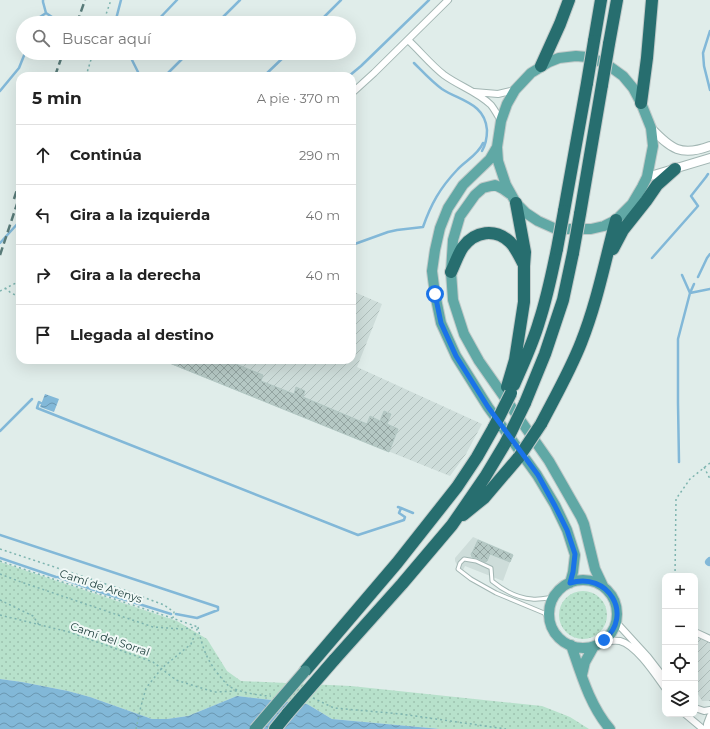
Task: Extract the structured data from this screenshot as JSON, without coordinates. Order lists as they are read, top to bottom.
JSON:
{
  "streets": {
    "path": ["Camí de Arenys", "Camí del Sorral"]
  },
  "page": {
    "search": "Buscar aquí",
    "heading": ["5 min", "A pie · 370 m"],
    "list": [
      ["Continúa", "290 m"],
      ["Gira a la izquierda", "40 m"],
      ["Gira a la derecha", "40 m"],
      "Llegada al destino"
    ],
    "map_buttons": ["+", "−"]
  }
}
